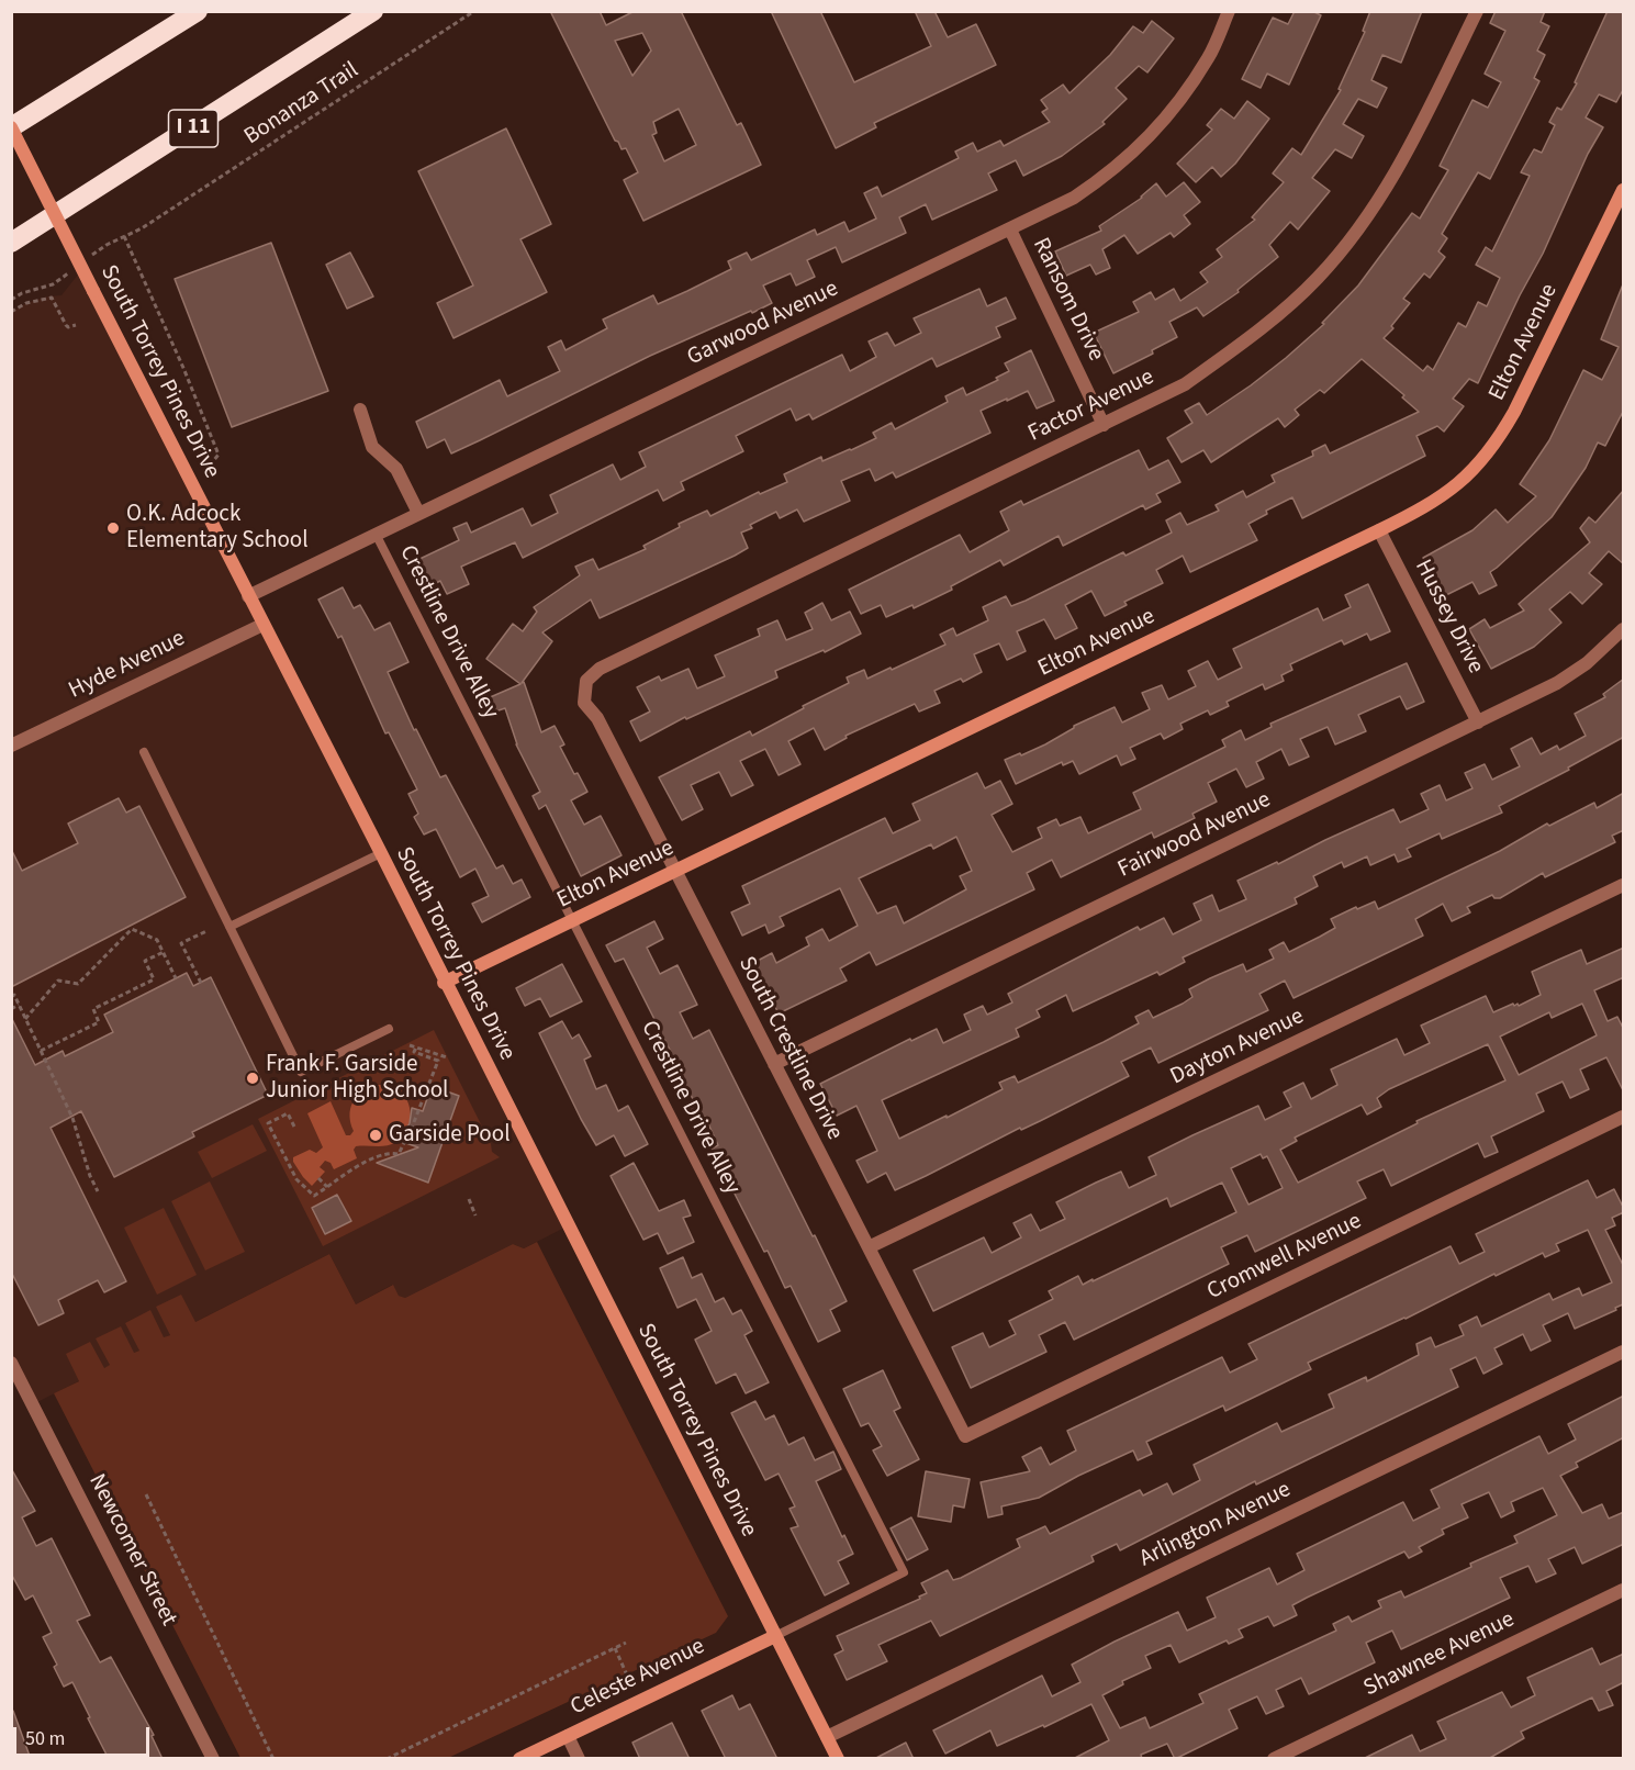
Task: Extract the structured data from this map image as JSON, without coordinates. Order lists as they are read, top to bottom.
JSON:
{
  "streets": {
    "highway": ["I 11"],
    "main road": ["Elton Avenue", "South Torrey Pines Drive", "Celeste Avenue"],
    "street": [
      "Ransom Drive",
      "Garwood Avenue",
      "Factor Avenue",
      "Hussey Drive",
      "Hyde Avenue",
      "Fairwood Avenue",
      "Dayton Avenue",
      "South Crestline Drive",
      "Cromwell Avenue",
      "Arlington Avenue",
      "Newcomer Street",
      "Shawnee Avenue"
    ],
    "lane": ["Crestline Drive Alley"],
    "path": ["Bonanza Trail"]
  },
  "crossings": [
    ["Ransom Drive", "Garwood Avenue"],
    ["Ransom Drive", "Factor Avenue"],
    ["Garwood Avenue", "South Torrey Pines Drive"],
    ["Garwood Avenue", "Crestline Drive Alley"],
    ["Elton Avenue", "South Torrey Pines Drive"],
    ["Elton Avenue", "Hussey Drive"],
    ["Elton Avenue", "Crestline Drive Alley"],
    ["Elton Avenue", "South Crestline Drive"],
    ["South Torrey Pines Drive", "Crestline Drive Alley"],
    ["South Torrey Pines Drive", "Hyde Avenue"],
    ["South Torrey Pines Drive", "Arlington Avenue"],
    ["South Torrey Pines Drive", "Celeste Avenue"],
    ["Factor Avenue", "South Crestline Drive"],
    ["Hussey Drive", "Fairwood Avenue"],
    ["Crestline Drive Alley", "Celeste Avenue"],
    ["Fairwood Avenue", "South Crestline Drive"],
    ["Dayton Avenue", "South Crestline Drive"],
    ["South Crestline Drive", "Cromwell Avenue"]
  ],
  "places": ["O.K. Adcock Elementary School", "Frank F. Garside Junior High School", "Garside Pool"],
  "scale_bar": "50 m"
}
